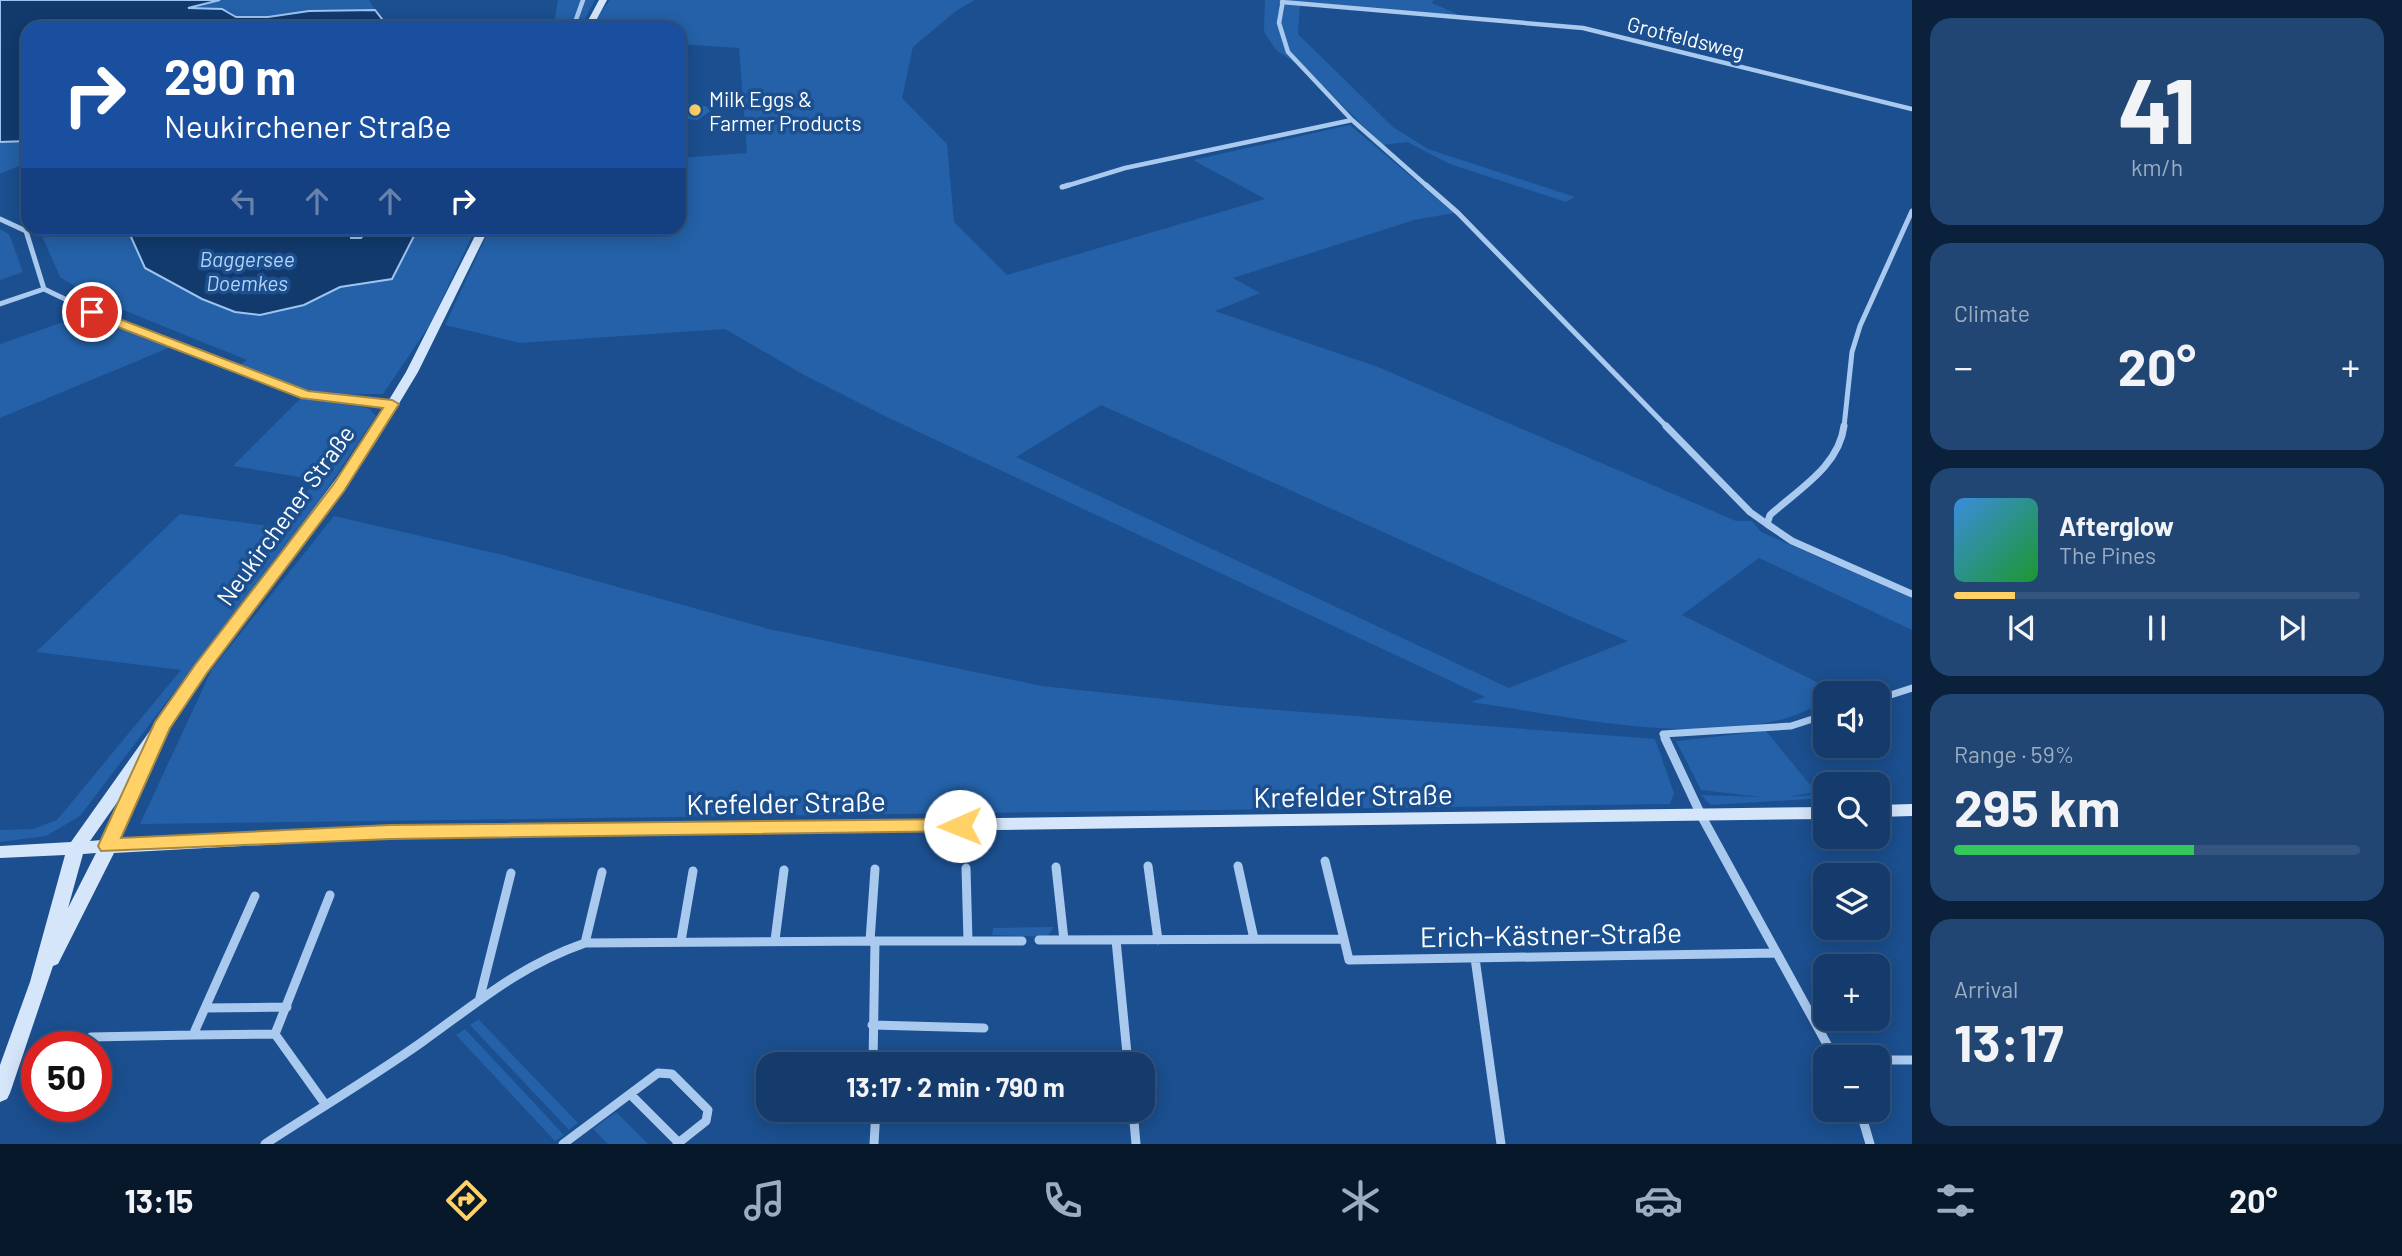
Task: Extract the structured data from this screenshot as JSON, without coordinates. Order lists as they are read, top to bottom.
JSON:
{
  "streets": {
    "main road": ["Neukirchener Straße", "Krefelder Straße"],
    "street": ["Grotfeldsweg", "Erich-Kästner-Straße"]
  },
  "crossings": [
    ["Neukirchener Straße", "Krefelder Straße"]
  ],
  "water": ["Baggersee Doemkes"],
  "places": ["Milk Eggs & Farmer Products"],
  "page": {
    "tile": [
      ["41", "km/h"],
      "Climate",
      ["Range · 59%", "295 km"],
      ["Arrival", "13:17"]
    ],
    "turn": ["290 m", "Neukirchener Straße"],
    "heat": ["−", "20°", "+"],
    "song": ["Afterglow", "The Pines"],
    "map_buttons": ["+", "−"],
    "limit": "50",
    "trip": "13:17 · 2 min · 790 m",
    "tabs": ["13:15", "20°"]
  }
}
